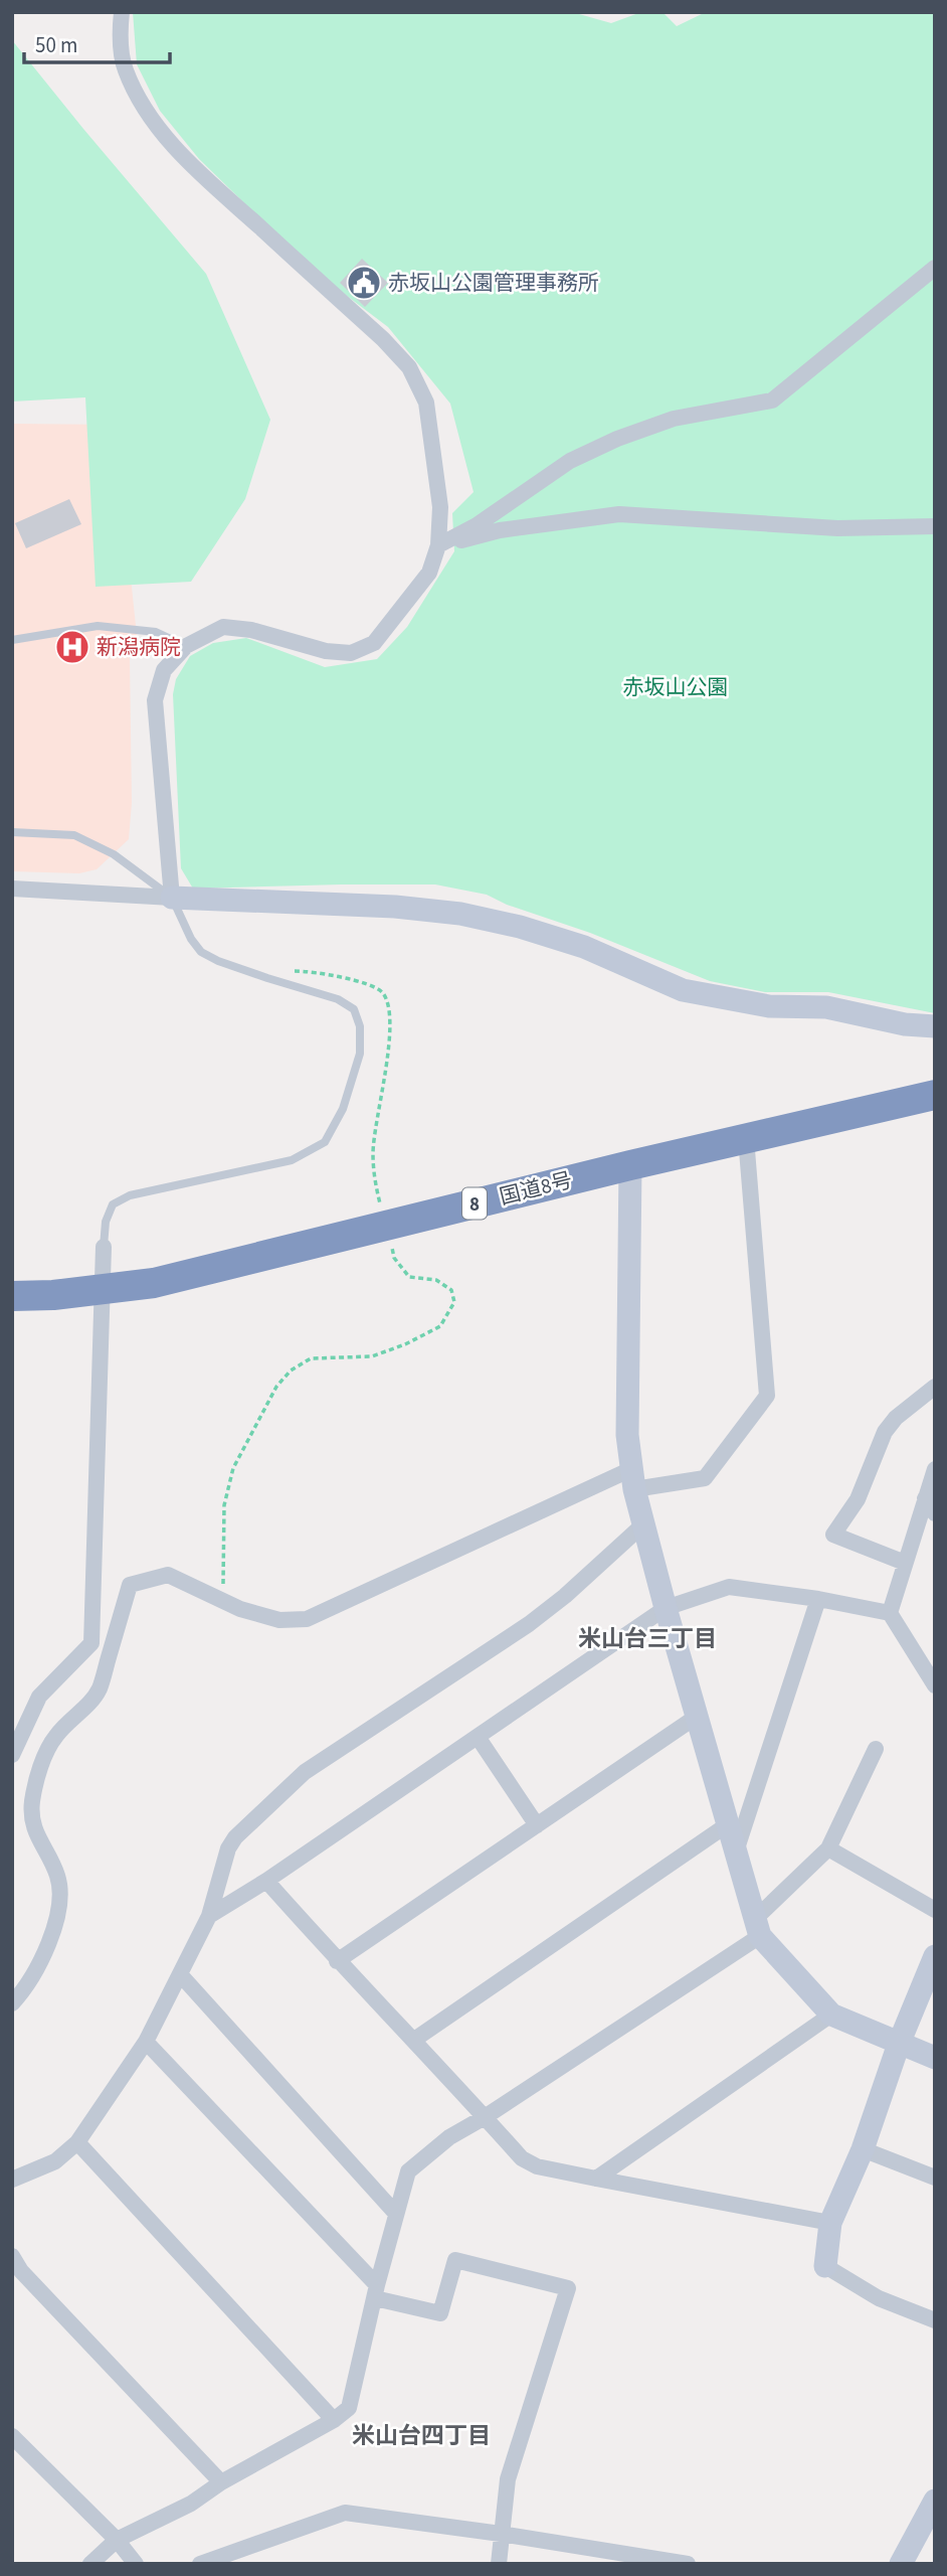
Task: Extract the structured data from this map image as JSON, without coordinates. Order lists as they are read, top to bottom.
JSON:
{
  "streets": {
    "highway": ["国道8号", "8"]
  },
  "districts": ["米山台三丁目", "米山台四丁目"],
  "parks": ["赤坂山公園"],
  "places": {
    "public building": ["赤坂山公園管理事務所"],
    "hospital": ["新潟病院"]
  },
  "scale_bar": "50 m"
}
